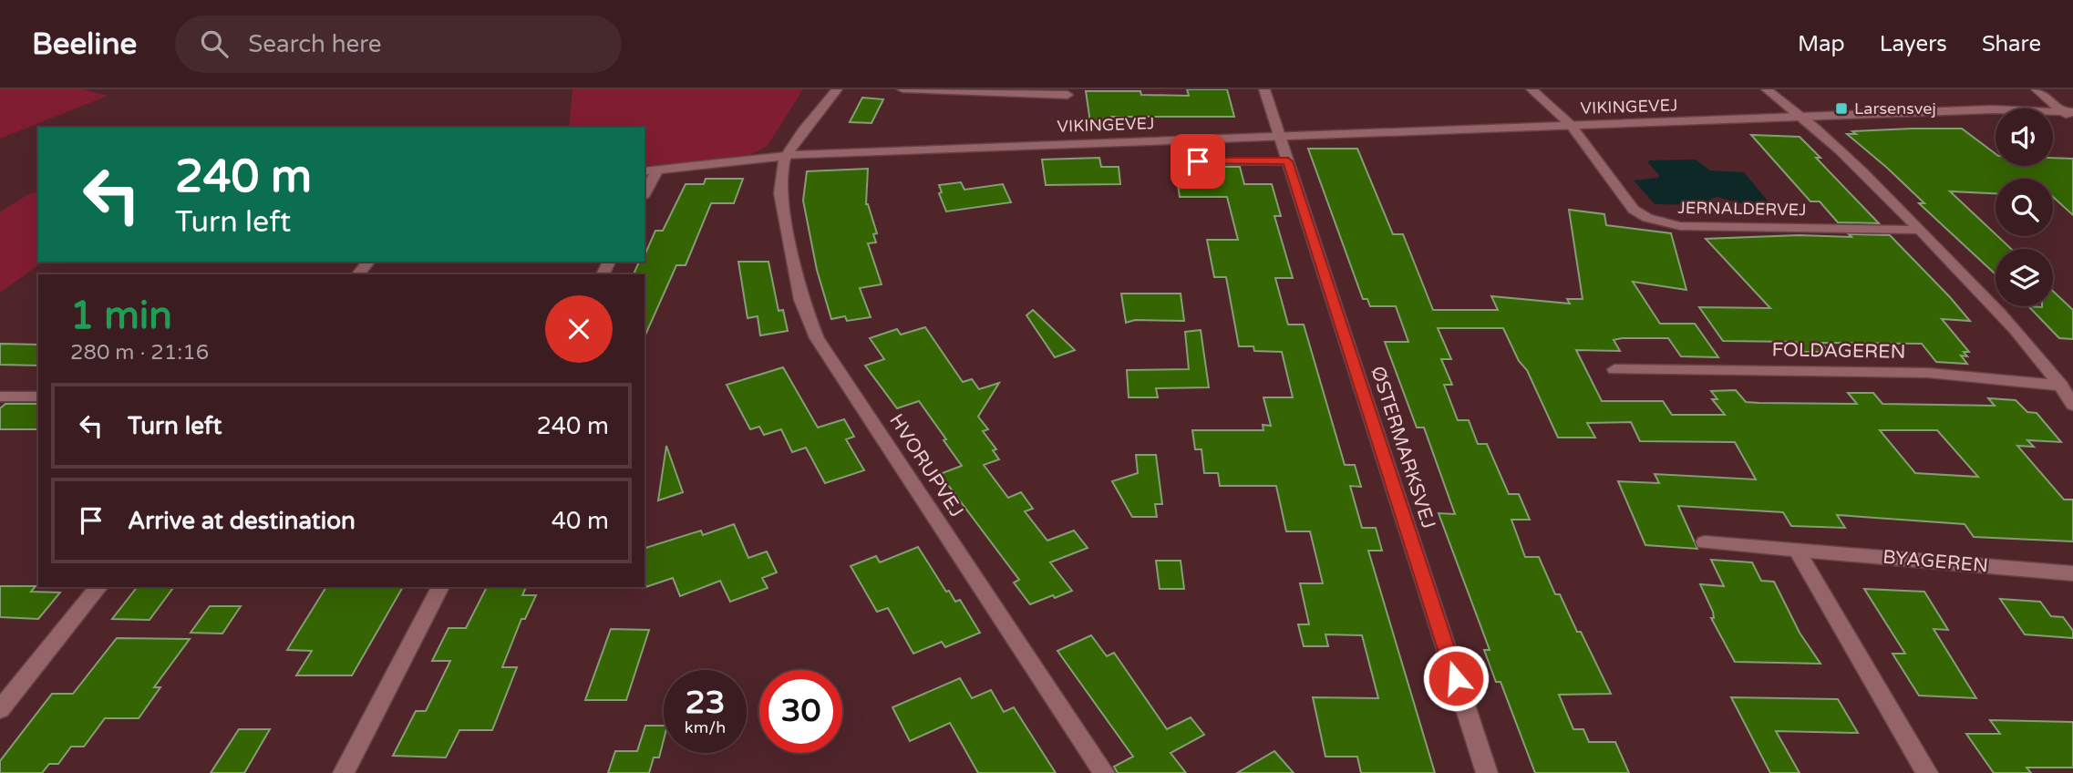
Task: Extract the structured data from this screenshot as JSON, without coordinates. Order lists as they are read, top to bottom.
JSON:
{
  "streets": {
    "street": [
      "VIKINGEVEJ",
      "JERNALDERVEJ",
      "FOLDAGEREN",
      "ØSTERMARKSVEJ",
      "HVORUPVEJ",
      "BYAGEREN"
    ]
  },
  "crossings": [
    ["VIKINGEVEJ", "JERNALDERVEJ"],
    ["VIKINGEVEJ", "ØSTERMARKSVEJ"],
    ["VIKINGEVEJ", "HVORUPVEJ"]
  ],
  "places": {
    "transit": ["Larsensvej"]
  },
  "page": {
    "header": "Beeline",
    "search": "Search here",
    "nav": ["Map", "Layers", "Share"],
    "turn": ["240 m", "Turn left"],
    "heading": ["1 min", "280 m · 21:16"],
    "list": [
      {
        "name": "Turn left",
        "value": "240 m"
      },
      {
        "name": "Arrive at destination",
        "value": "40 m"
      }
    ],
    "speed": "23 km/h",
    "limit": "30"
  }
}
